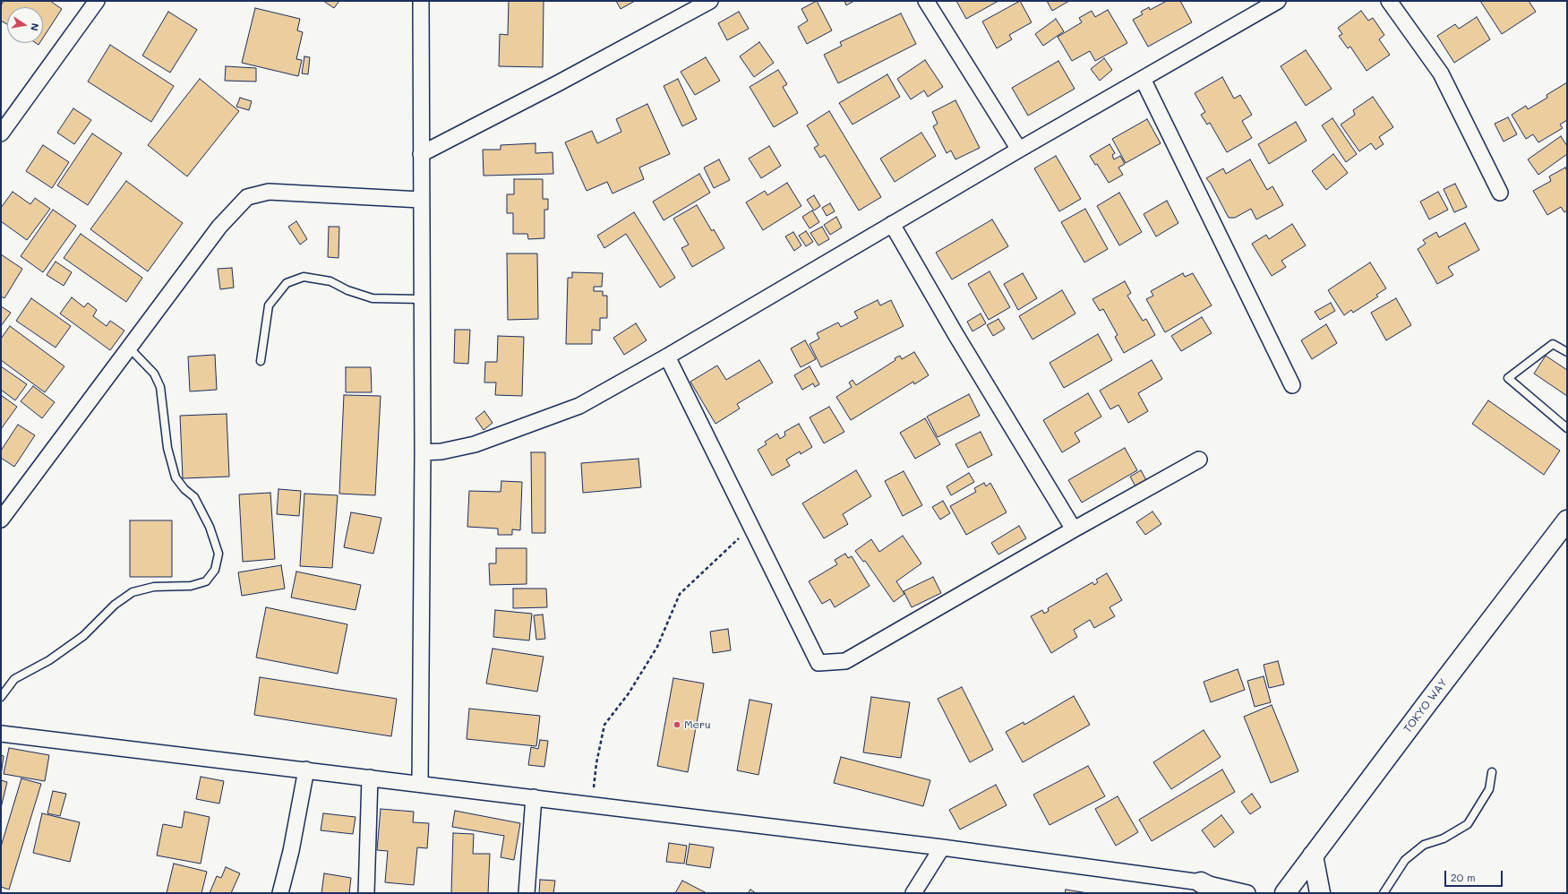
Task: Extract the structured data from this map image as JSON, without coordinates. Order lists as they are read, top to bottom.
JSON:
{
  "streets": {
    "main road": ["TOKYO WAY"]
  },
  "places": ["Meru"],
  "scale_bar": "20 m",
  "north": "right"
}
